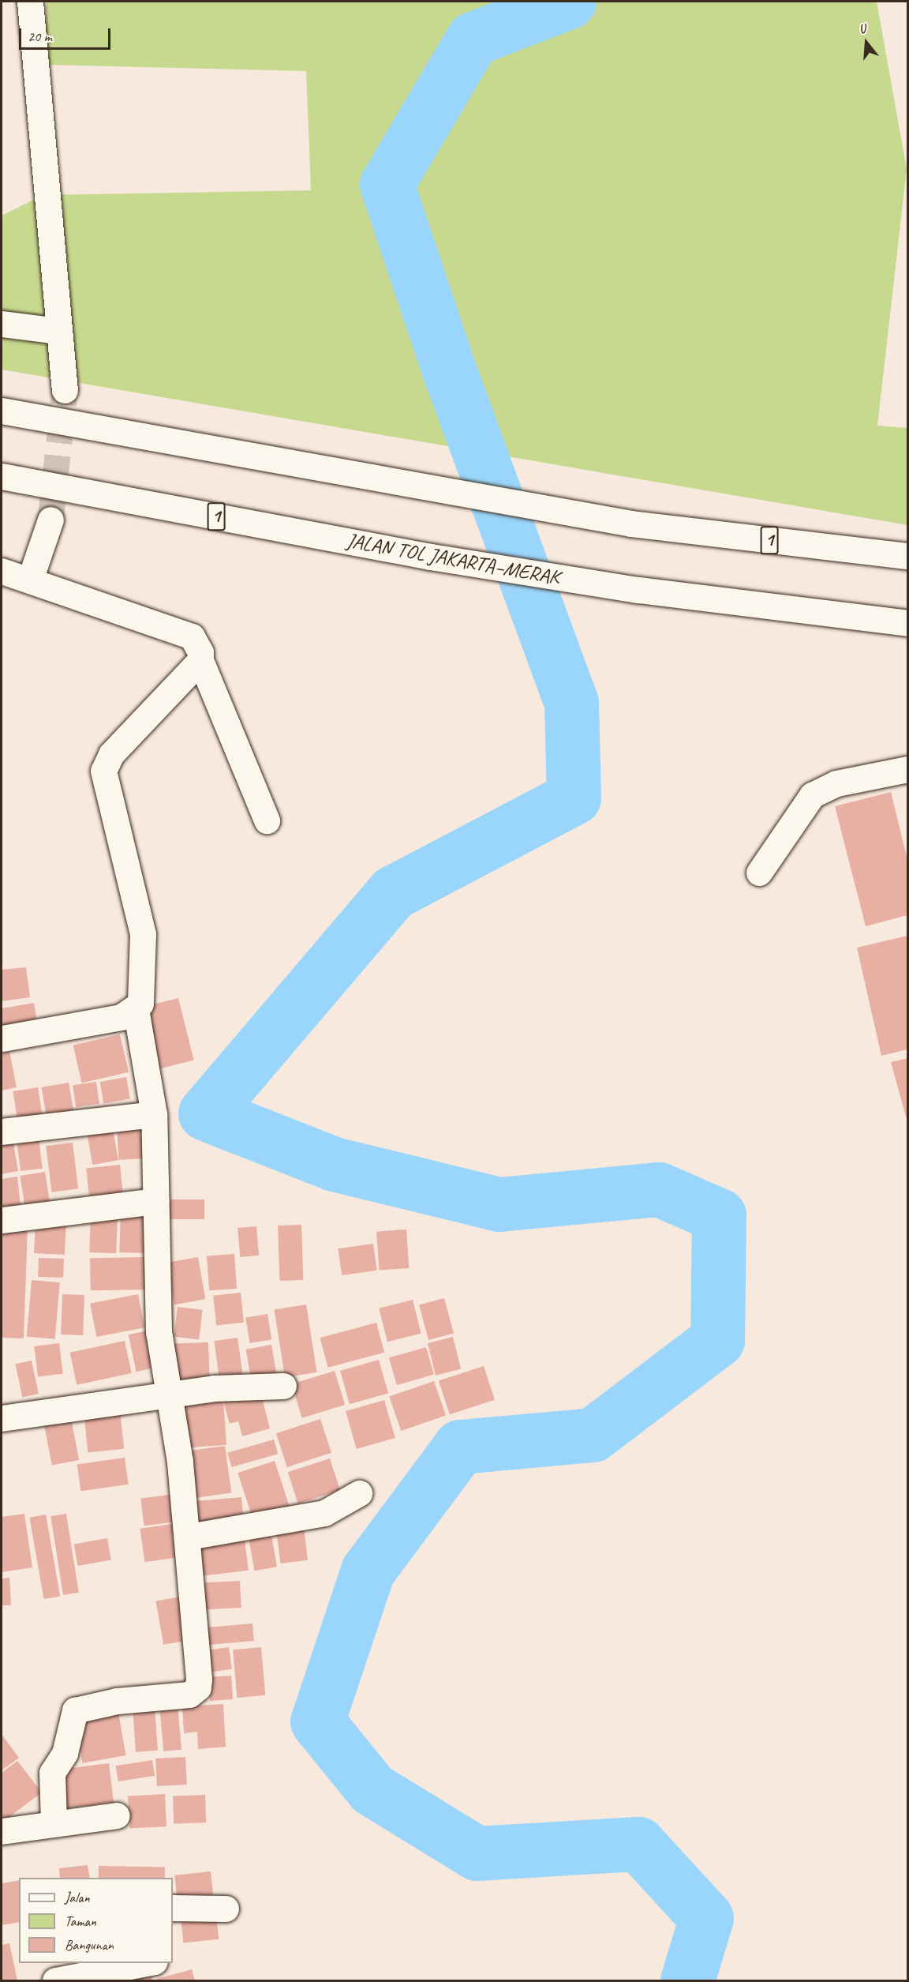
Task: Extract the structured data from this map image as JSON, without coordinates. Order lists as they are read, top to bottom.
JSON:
{
  "streets": {
    "main road": ["1", "JALAN TOL JAKARTA–MERAK"]
  },
  "legend": ["Jalan", "Taman", "Bangunan"],
  "scale_bar": "20 m",
  "north": "top"
}
